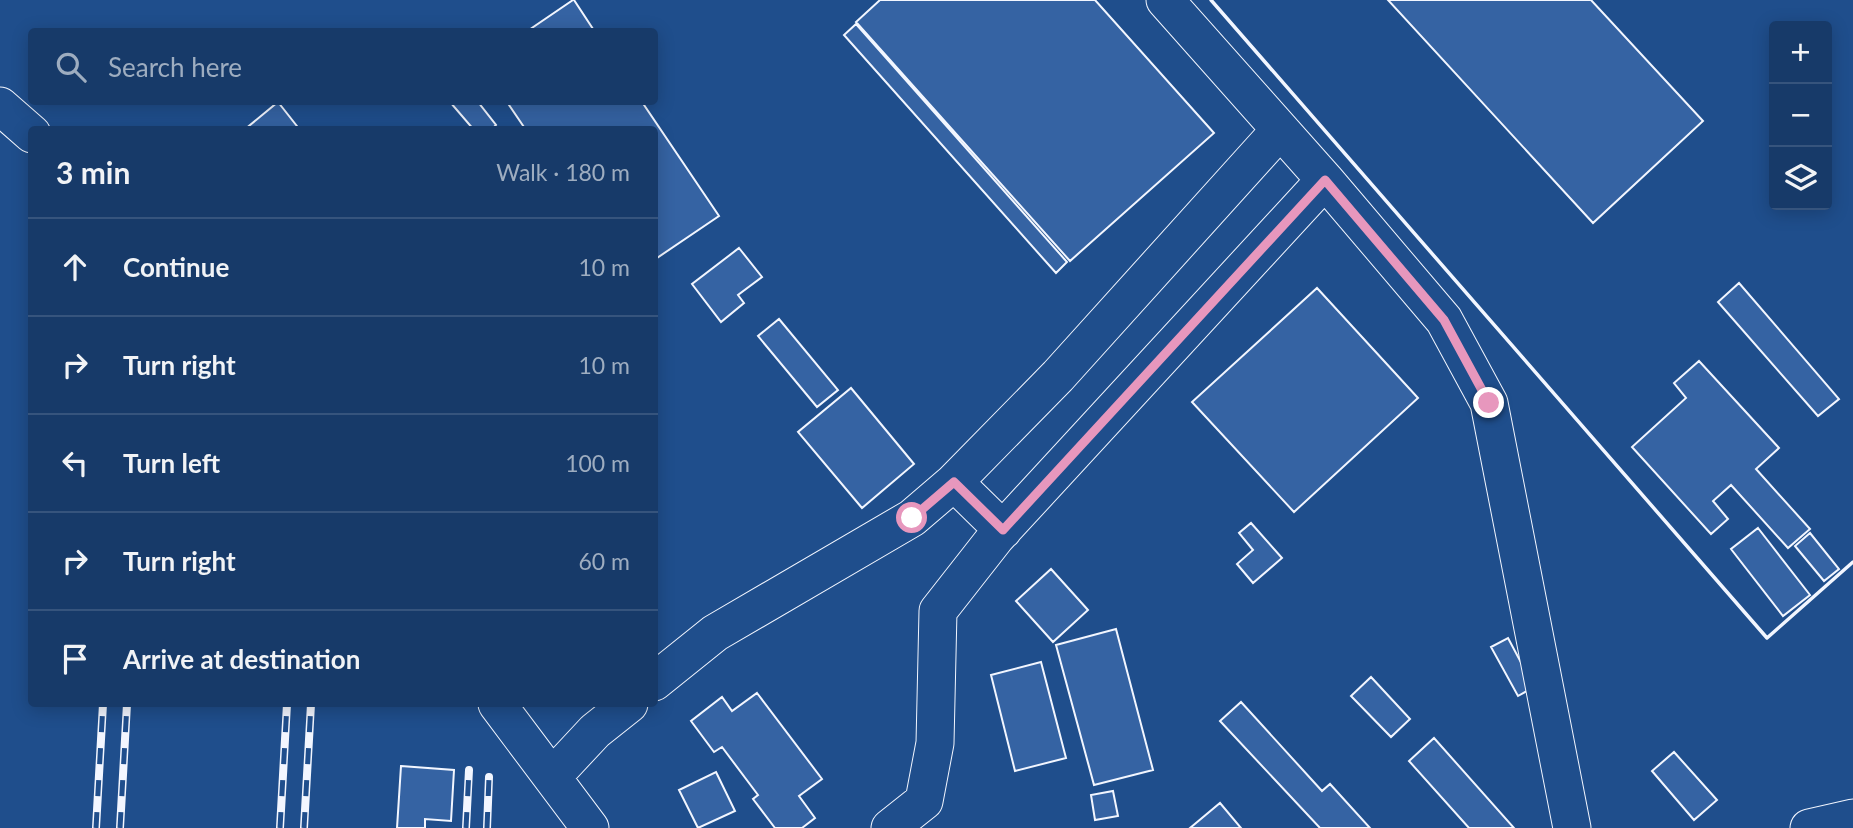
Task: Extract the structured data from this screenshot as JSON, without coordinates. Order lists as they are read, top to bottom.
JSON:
{
  "page": {
    "map_buttons": ["+", "−"],
    "search": "Search here",
    "heading": ["3 min", "Walk · 180 m"],
    "list": [
      ["Continue", "10 m"],
      ["Turn right", "10 m"],
      ["Turn left", "100 m"],
      ["Turn right", "60 m"],
      "Arrive at destination"
    ]
  }
}
